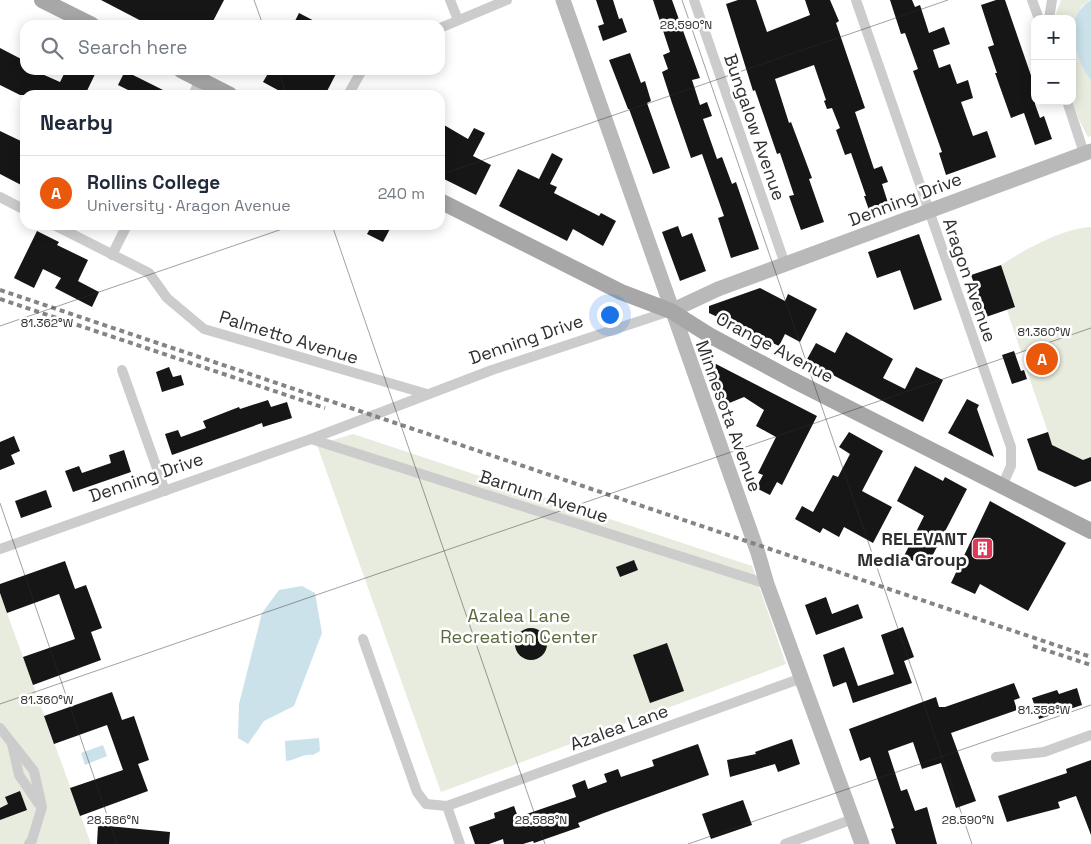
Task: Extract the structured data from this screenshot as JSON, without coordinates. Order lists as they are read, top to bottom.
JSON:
{
  "streets": {
    "main road": ["Orange Avenue"],
    "street": [
      "Bungalow Avenue",
      "Denning Drive",
      "Aragon Avenue",
      "Palmetto Avenue",
      "Minnesota Avenue",
      "Barnum Avenue",
      "Azalea Lane"
    ]
  },
  "crossings": [
    ["Bungalow Avenue", "Denning Drive"],
    ["Denning Drive", "Aragon Avenue"],
    ["Denning Drive", "Palmetto Avenue"],
    ["Denning Drive", "Orange Avenue"],
    ["Denning Drive", "Minnesota Avenue"],
    ["Denning Drive", "Barnum Avenue"],
    ["Aragon Avenue", "Orange Avenue"],
    ["Orange Avenue", "Minnesota Avenue"],
    ["Minnesota Avenue", "Barnum Avenue"],
    ["Minnesota Avenue", "Azalea Lane"]
  ],
  "parks": ["Azalea Lane Recreation Center"],
  "places": {
    "building": ["RELEVANT Media Group"]
  },
  "page": {
    "map_buttons": ["+", "−"],
    "search": "Search here",
    "heading": "Nearby",
    "list": [
      {
        "mark": "A",
        "name": "Rollins College",
        "note": "University · Aragon Avenue",
        "value": "240 m"
      }
    ],
    "pins": "A"
  },
  "coordinates": [
    "28.590°N",
    "81.362°W",
    "81.360°W",
    "81.358°W",
    "28.586°N",
    "28.588°N"
  ]
}
